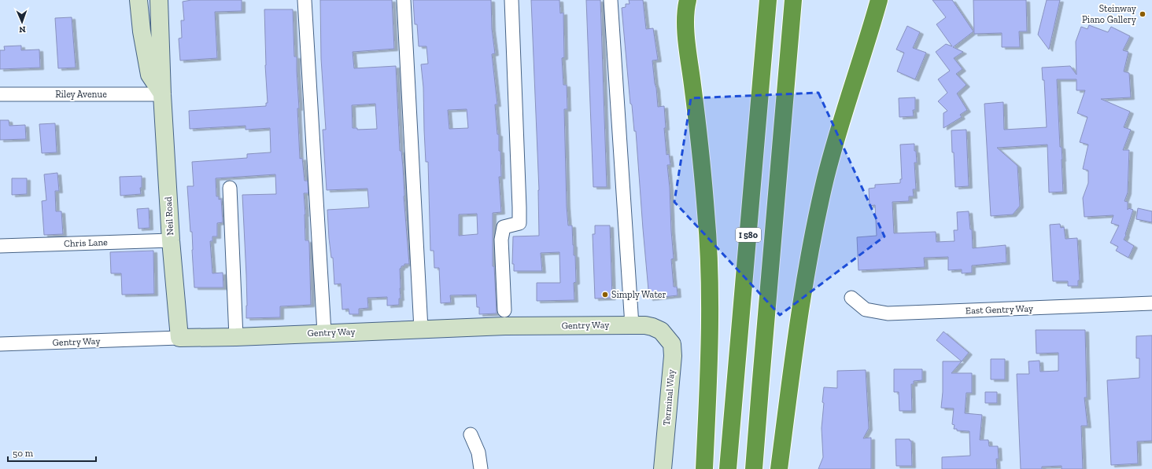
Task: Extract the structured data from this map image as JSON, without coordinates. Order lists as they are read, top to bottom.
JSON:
{
  "streets": {
    "highway": ["I 580"],
    "street": [
      "Riley Avenue",
      "Neil Road",
      "Chris Lane",
      "East Gentry Way",
      "Gentry Way",
      "Terminal Way"
    ]
  },
  "crossings": [
    ["Riley Avenue", "Neil Road"],
    ["Neil Road", "Chris Lane"],
    ["Neil Road", "Gentry Way"],
    ["Gentry Way", "Terminal Way"]
  ],
  "places": ["Steinway Piano Gallery", "Simply Water"],
  "scale_bar": "50 m",
  "north": "bottom"
}
